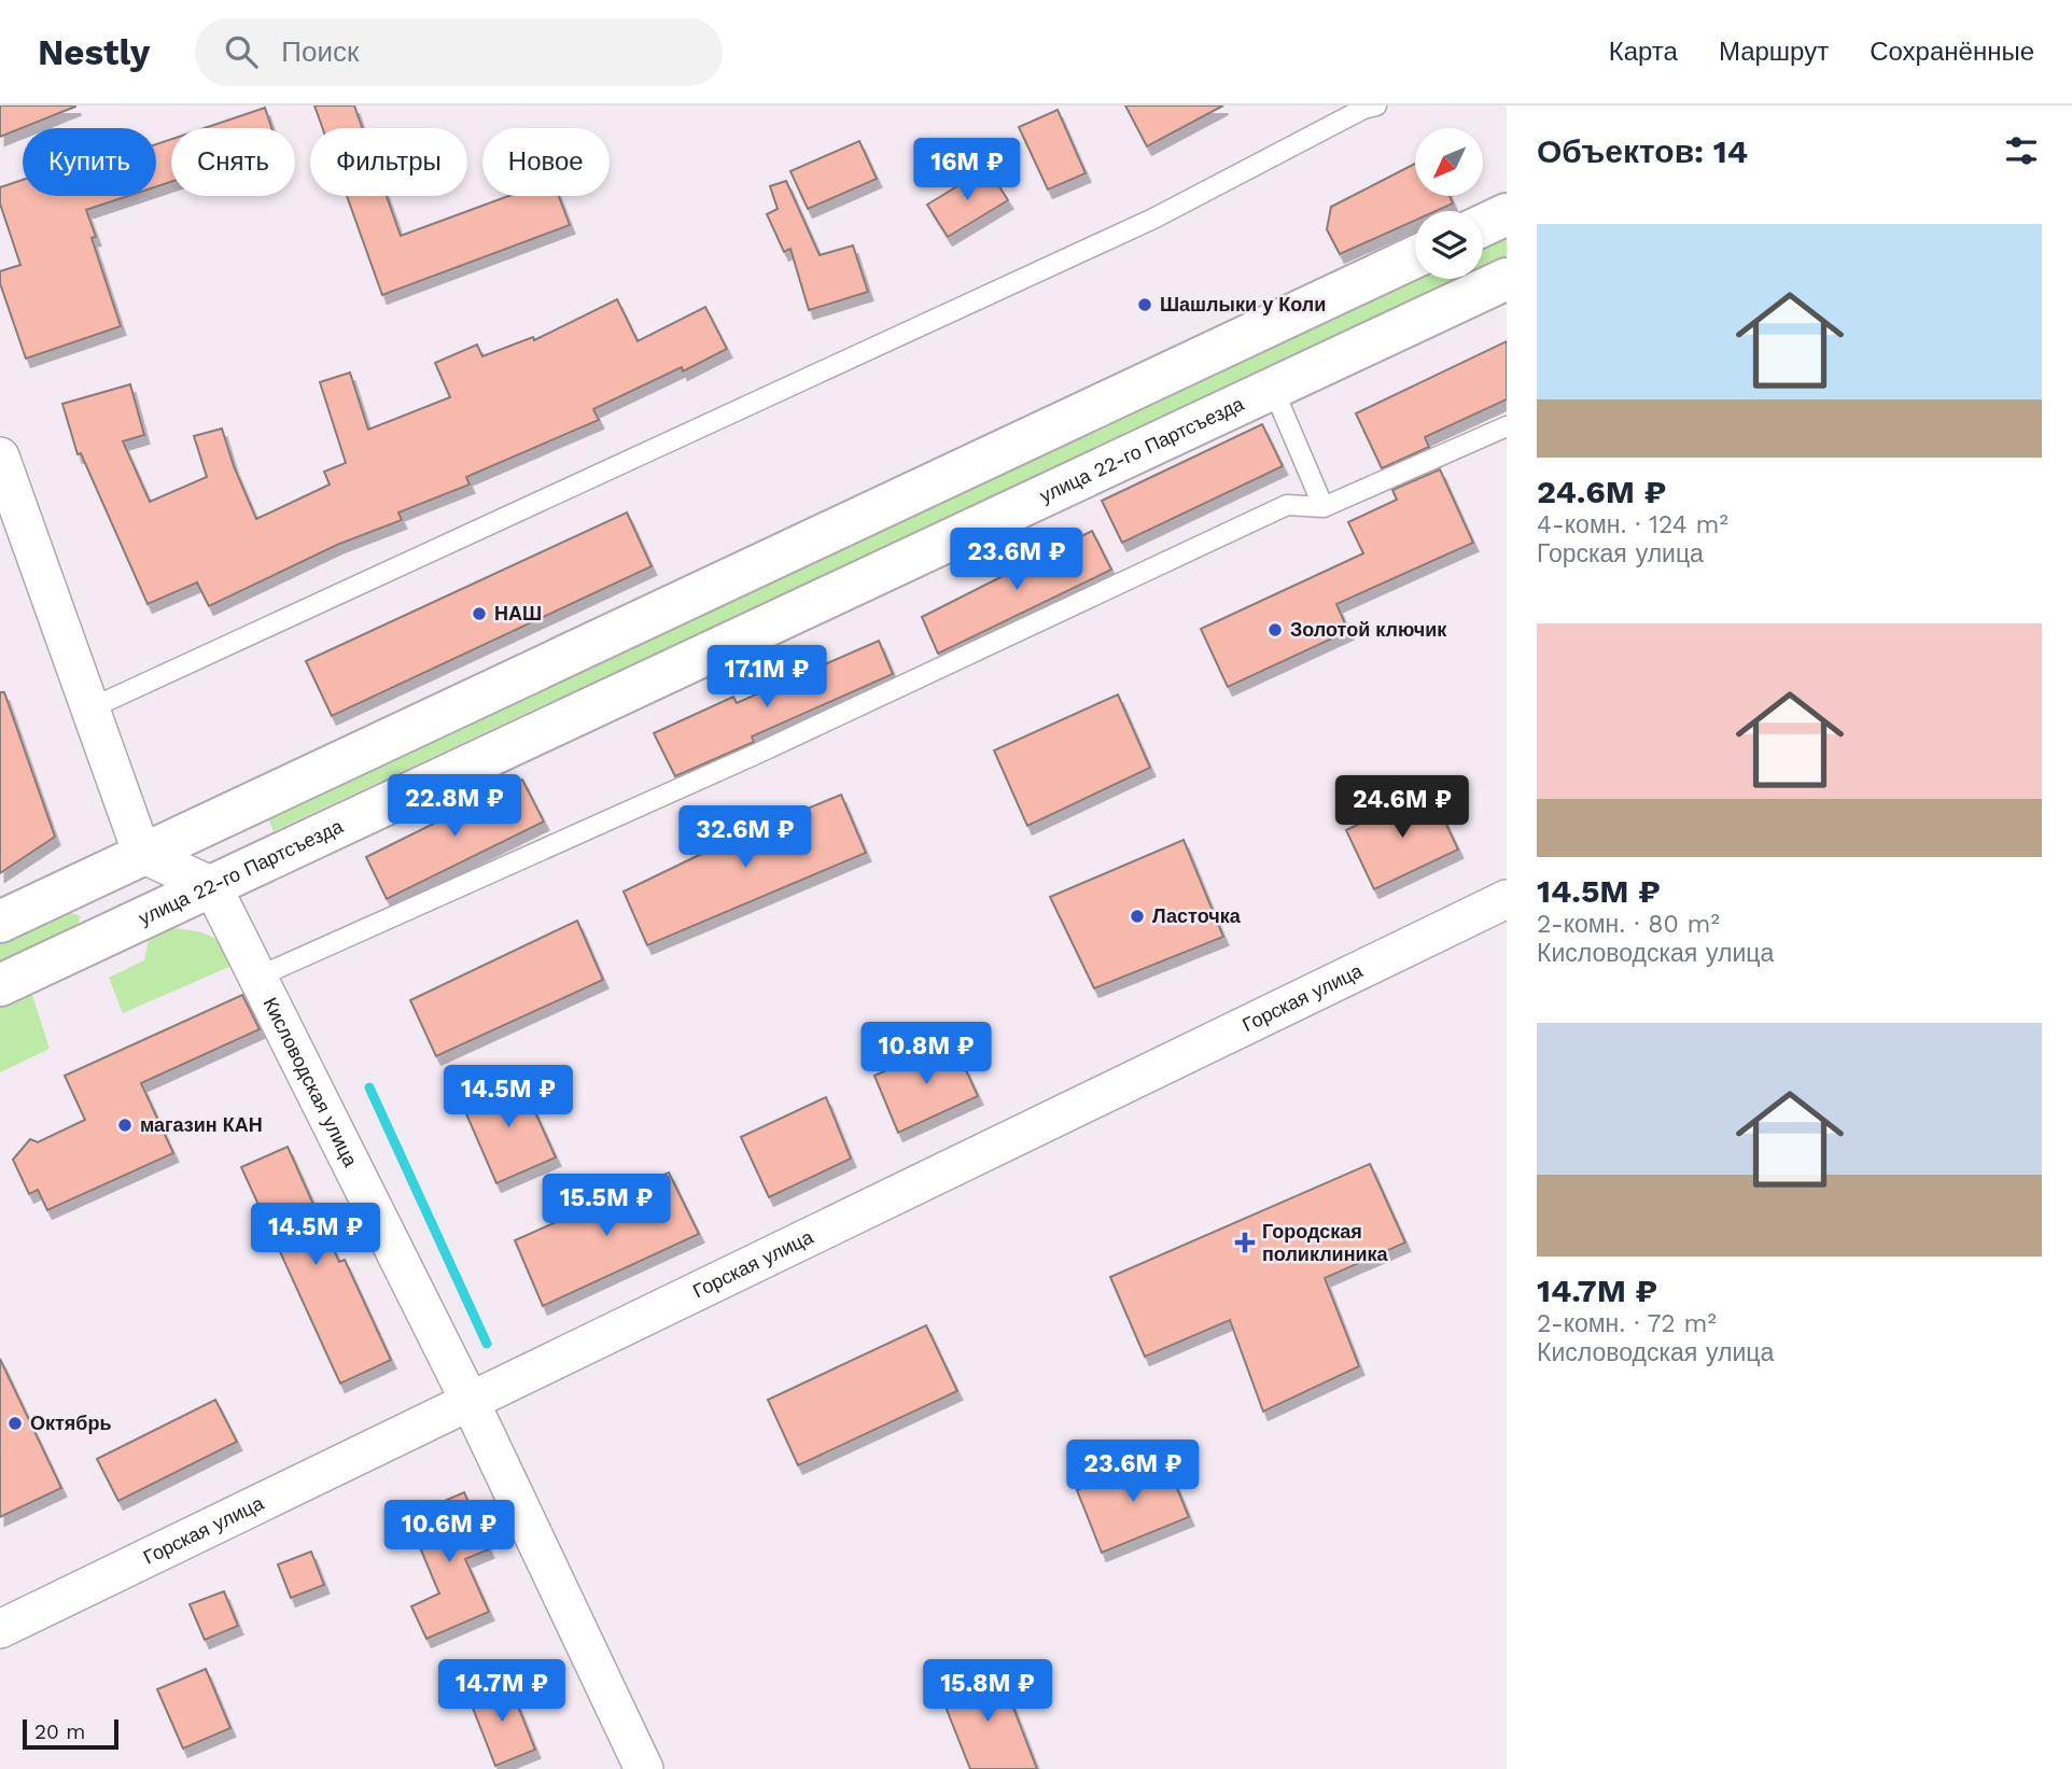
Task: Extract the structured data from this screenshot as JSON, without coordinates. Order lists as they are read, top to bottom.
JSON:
{
  "streets": {
    "main road": ["улица 22-го Партсъезда"],
    "street": ["Горская улица", "Кисловодская улица"]
  },
  "crossings": [
    ["улица 22-го Партсъезда", "Кисловодская улица"],
    ["Горская улица", "Кисловодская улица"]
  ],
  "places": {
    "other": [
      "Шашлыки у Коли",
      "НАШ",
      "Золотой ключик",
      "Ласточка",
      "магазин КАН",
      "Октябрь"
    ],
    "health": ["Городская поликлиника"]
  },
  "scale_bar": "20 m",
  "north": "bottom left",
  "page": {
    "header": "Nestly",
    "search": "Поиск",
    "nav": ["Карта", "Маршрут", "Сохранённые"],
    "heading": "Объектов: 14",
    "chip": [
      "Купить",
      "Снять",
      "Фильтры",
      "Новое"
    ],
    "price": [
      "16M ₽",
      "23.6M ₽",
      "17.1M ₽",
      "22.8M ₽",
      "24.6M ₽",
      "32.6M ₽",
      "10.8M ₽",
      "14.5M ₽",
      "15.5M ₽",
      "14.5M ₽",
      "23.6M ₽",
      "10.6M ₽",
      "14.7M ₽",
      "15.8M ₽"
    ],
    "list": [
      {
        "name": "24.6M ₽",
        "note": "4-комн. · 124 m² · Горская улица"
      },
      {
        "name": "14.5M ₽",
        "note": "2-комн. · 80 m² · Кисловодская улица"
      },
      {
        "name": "14.7M ₽",
        "note": "2-комн. · 72 m² · Кисловодская улица"
      }
    ],
    "scale": "20 m"
  }
}
